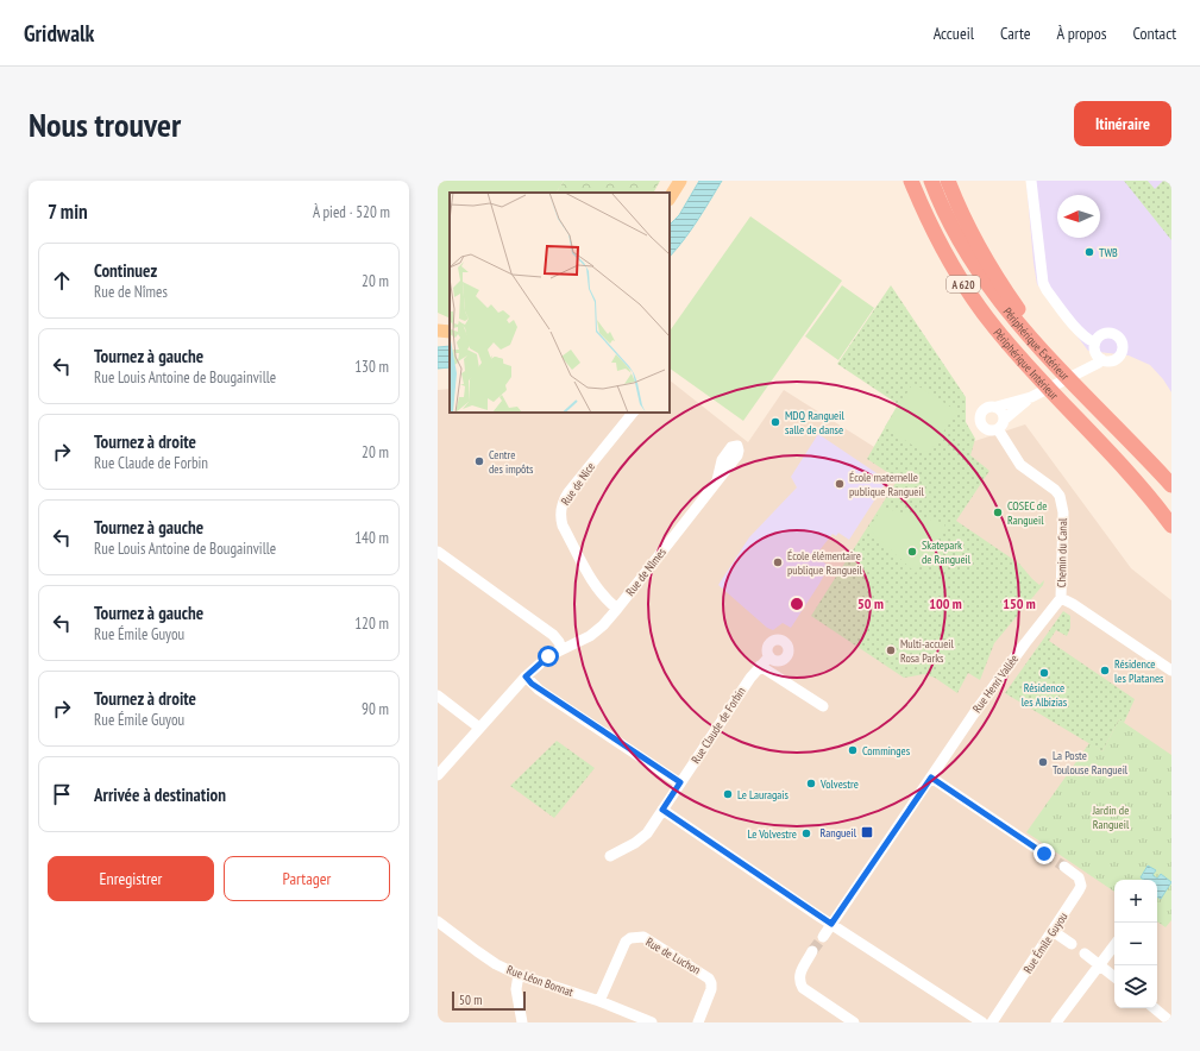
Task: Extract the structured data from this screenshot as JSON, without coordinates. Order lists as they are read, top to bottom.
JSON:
{
  "streets": {
    "highway": ["A 620", "Périphérique Extérieur", "Périphérique Intérieur"],
    "street": [
      "Rue de Nice",
      "Chemin du Canal",
      "Rue de Nîmes",
      "Rue Henri Vallée",
      "Rue Claude de Forbin",
      "Rue Émile Guyou",
      "Rue de Luchon",
      "Rue Léon Bonnat"
    ]
  },
  "crossings": [
    ["Rue de Nice", "Rue de Nîmes"],
    ["Chemin du Canal", "Rue Henri Vallée"],
    ["Rue de Luchon", "Rue Léon Bonnat"]
  ],
  "parks": ["Jardin de Rangueil"],
  "places": {
    "other": [
      "TWB",
      "MDQ Rangueil salle de danse",
      "Centre des impôts",
      "École maternelle publique Rangueil",
      "COSEC de Rangueil",
      "Skatepark de Rangueil",
      "École élémentaire publique Rangueil",
      "Multi-accueil Rosa Parks",
      "Résidence les Platanes",
      "Résidence les Albizias",
      "Comminges",
      "La Poste Toulouse Rangueil",
      "Volvestre",
      "Le Lauragais",
      "Le Volvestre"
    ],
    "transit": ["Rangueil"]
  },
  "scale_bar": "50 m",
  "north": "left",
  "page": {
    "header": "Gridwalk",
    "nav": [
      "Accueil",
      "Carte",
      "À propos",
      "Contact"
    ],
    "buttons": [
      "Itinéraire",
      ["Enregistrer", "Partager"]
    ],
    "title": "Nous trouver",
    "heading": ["7 min", "À pied · 520 m"],
    "list": [
      ["Continuez", "Rue de Nîmes", "20 m"],
      ["Tournez à gauche", "Rue Louis Antoine de Bougainville", "130 m"],
      ["Tournez à droite", "Rue Claude de Forbin", "20 m"],
      ["Tournez à gauche", "Rue Louis Antoine de Bougainville", "140 m"],
      ["Tournez à gauche", "Rue Émile Guyou", "120 m"],
      ["Tournez à droite", "Rue Émile Guyou", "90 m"],
      "Arrivée à destination"
    ],
    "map_buttons": ["+", "−"],
    "scale": "50 m"
  },
  "rings": ["50 m", "100 m", "150 m"]
}
